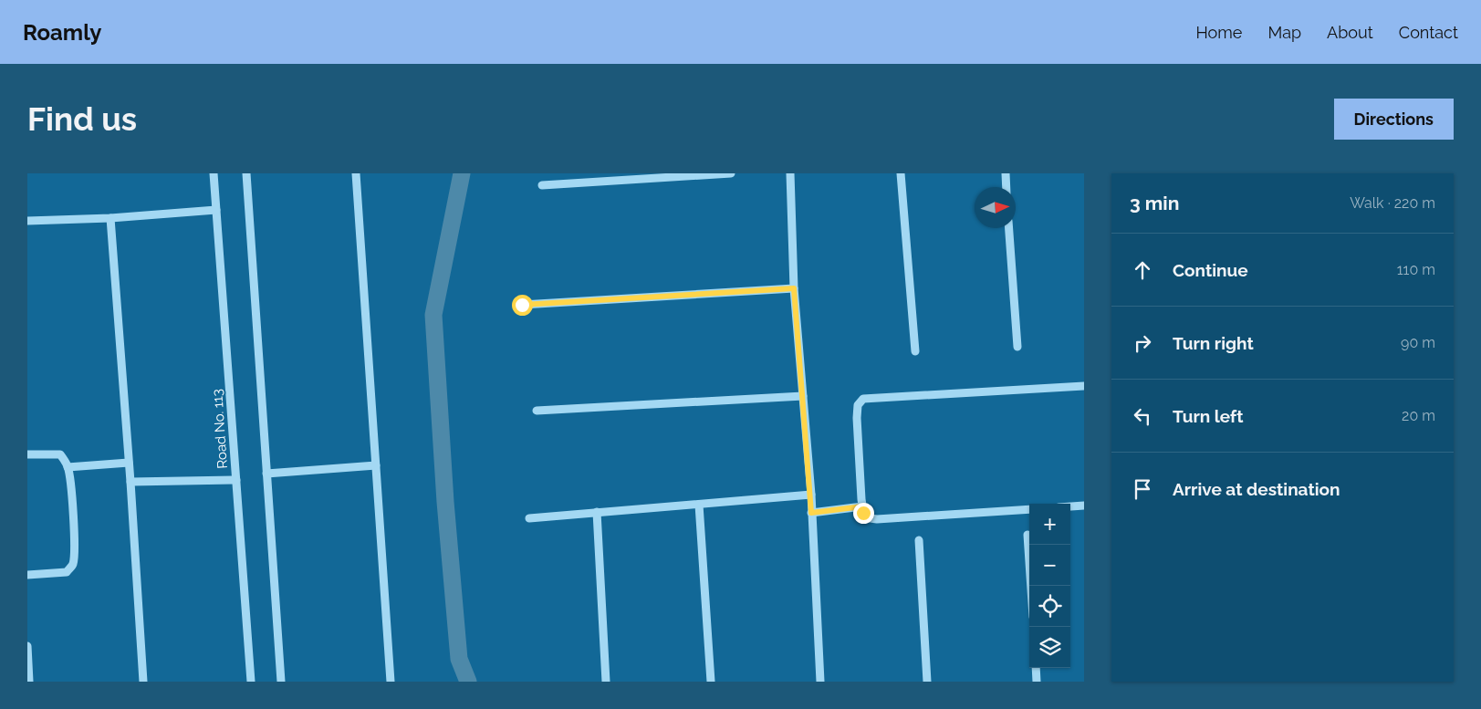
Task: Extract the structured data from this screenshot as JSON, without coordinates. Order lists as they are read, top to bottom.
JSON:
{
  "streets": {
    "street": ["Road No. 113"]
  },
  "north": "right",
  "page": {
    "header": "Roamly",
    "nav": [
      "Home",
      "Map",
      "About",
      "Contact"
    ],
    "buttons": "Directions",
    "title": "Find us",
    "heading": ["3 min", "Walk · 220 m"],
    "list": [
      ["Continue", "110 m"],
      ["Turn right", "90 m"],
      ["Turn left", "20 m"],
      "Arrive at destination"
    ],
    "map_buttons": ["+", "−"]
  }
}
